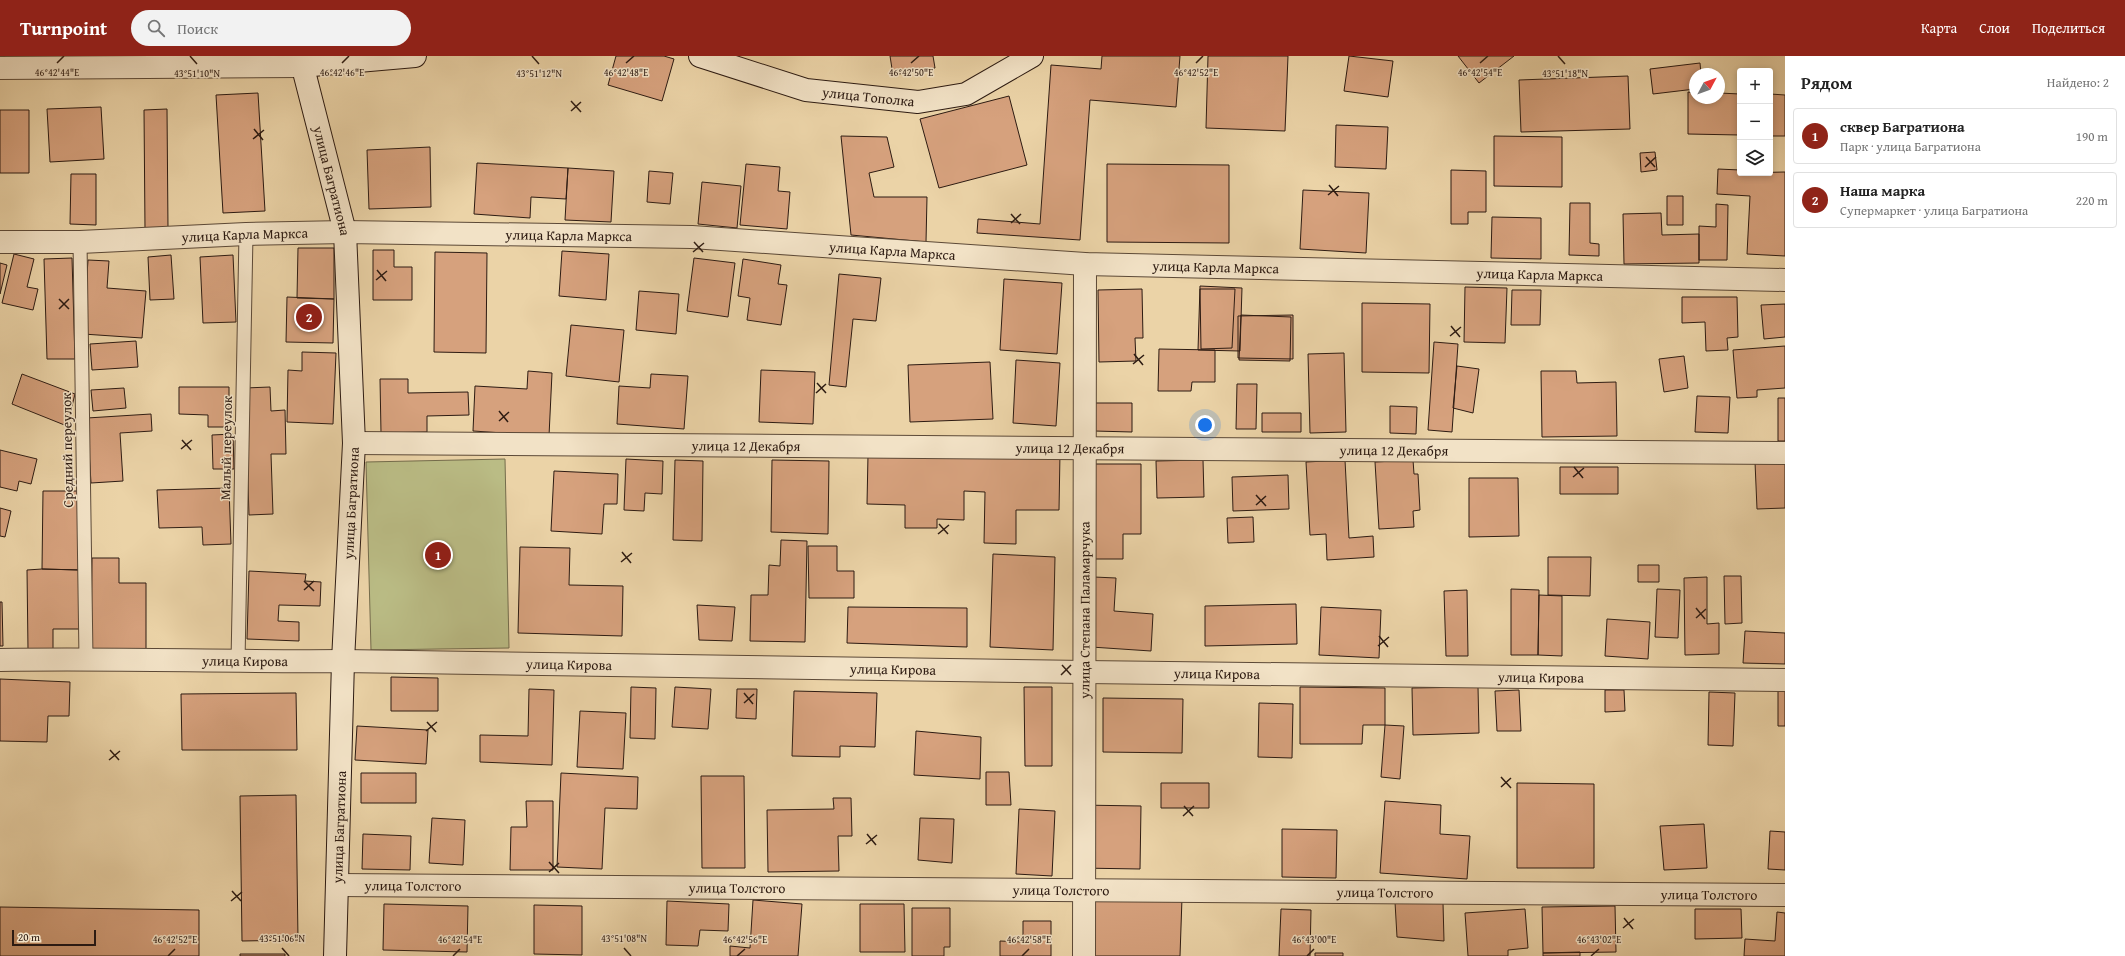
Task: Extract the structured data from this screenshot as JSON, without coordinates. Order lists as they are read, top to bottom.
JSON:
{
  "streets": {
    "street": [
      "улица Тополка",
      "улица Багратиона",
      "улица Карла Маркса",
      "улица 12 Декабря",
      "улица Степана Паламарчука",
      "улица Кирова",
      "улица Толстого"
    ],
    "lane": ["Малый переулок", "Средний переулок"]
  },
  "crossings": [
    ["улица Багратиона", "улица Карла Маркса"],
    ["улица Багратиона", "улица 12 Декабря"],
    ["улица Багратиона", "улица Кирова"],
    ["улица Багратиона", "улица Толстого"],
    ["улица Карла Маркса", "Малый переулок"],
    ["улица Карла Маркса", "Средний переулок"],
    ["улица Карла Маркса", "улица Степана Паламарчука"],
    ["улица 12 Декабря", "улица Степана Паламарчука"],
    ["Малый переулок", "улица Кирова"],
    ["Средний переулок", "улица Кирова"],
    ["улица Степана Паламарчука", "улица Кирова"],
    ["улица Степана Паламарчука", "улица Толстого"]
  ],
  "scale_bar": "20 m",
  "north": "top right",
  "page": {
    "header": "Turnpoint",
    "search": "Поиск",
    "nav": ["Карта", "Слои", "Поделиться"],
    "heading": ["Рядом", "Найдено: 2"],
    "map_buttons": ["+", "−"],
    "list": [
      {
        "mark": "1",
        "name": "сквер Багратиона",
        "note": "Парк · улица Багратиона",
        "value": "190 m"
      },
      {
        "mark": "2",
        "name": "Наша марка",
        "note": "Супермаркет · улица Багратиона",
        "value": "220 m"
      }
    ],
    "pins": ["2", "1"],
    "scale": "20 m"
  },
  "coordinates": [
    "46°42'44\"E",
    "46°42'46\"E",
    "46°42'48\"E",
    "46°42'50\"E",
    "46°42'52\"E",
    "46°42'54\"E",
    "43°51'10\"N",
    "43°51'12\"N",
    "43°51'18\"N",
    "43°51'06\"N",
    "43°51'08\"N",
    "46°42'56\"E",
    "46°42'58\"E",
    "46°43'00\"E",
    "46°43'02\"E"
  ]
}
